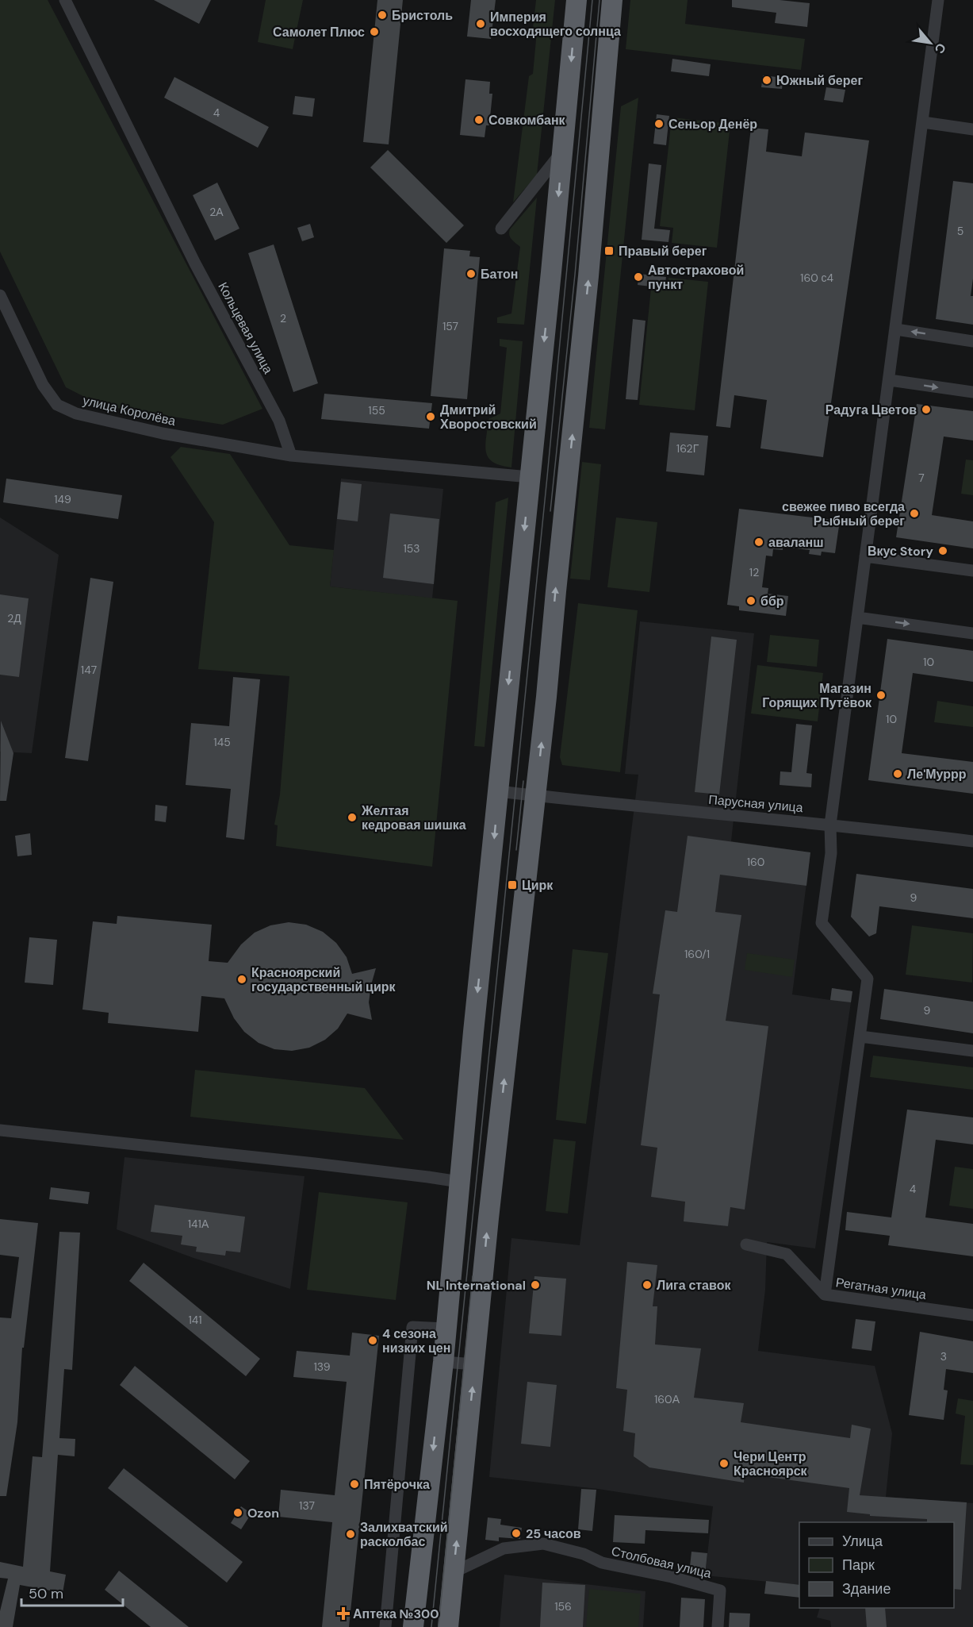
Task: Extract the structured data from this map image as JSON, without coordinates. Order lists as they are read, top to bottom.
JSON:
{
  "streets": {
    "street": [
      "Кольцевая улица",
      "улица Королёва",
      "Парусная улица",
      "Регатная улица",
      "Столбовая улица"
    ]
  },
  "crossings": [
    ["Кольцевая улица", "улица Королёва"]
  ],
  "places": {
    "other": [
      "Бристоль",
      "Империя восходящего солнца",
      "Самолет Плюс",
      "Южный берег",
      "Совкомбанк",
      "Сеньор Денёр",
      "Батон",
      "Автостраховой пункт",
      "Радуга Цветов",
      "Дмитрий Хворостовский",
      "свежее пиво всегда Рыбный берег",
      "аваланш",
      "Вкус Story",
      "ббр",
      "Магазин Горящих Путёвок",
      "Ле'Муррр",
      "Желтая кедровая шишка",
      "Красноярский государственный цирк",
      "NL International",
      "Лига ставок",
      "4 сезона низких цен",
      "Чери Центр Красноярск",
      "Пятёрочка",
      "Ozon",
      "25 часов",
      "Залихватский расколбас"
    ],
    "transit": ["Правый берег", "Цирк"],
    "health": ["Аптека №300"]
  },
  "house_numbers": [
    "4",
    "2А",
    "5",
    "160 с4",
    "2",
    "157",
    "155",
    "162Г",
    "7",
    "149",
    "153",
    "12",
    "2Д",
    "10",
    "147",
    "10",
    "145",
    "160",
    "9",
    "160/1",
    "9",
    "4",
    "141А",
    "141",
    "3",
    "139",
    "160А",
    "137",
    "156"
  ],
  "legend": ["Улица", "Парк", "Здание"],
  "scale_bar": "50 m",
  "north": "bottom right"
}
